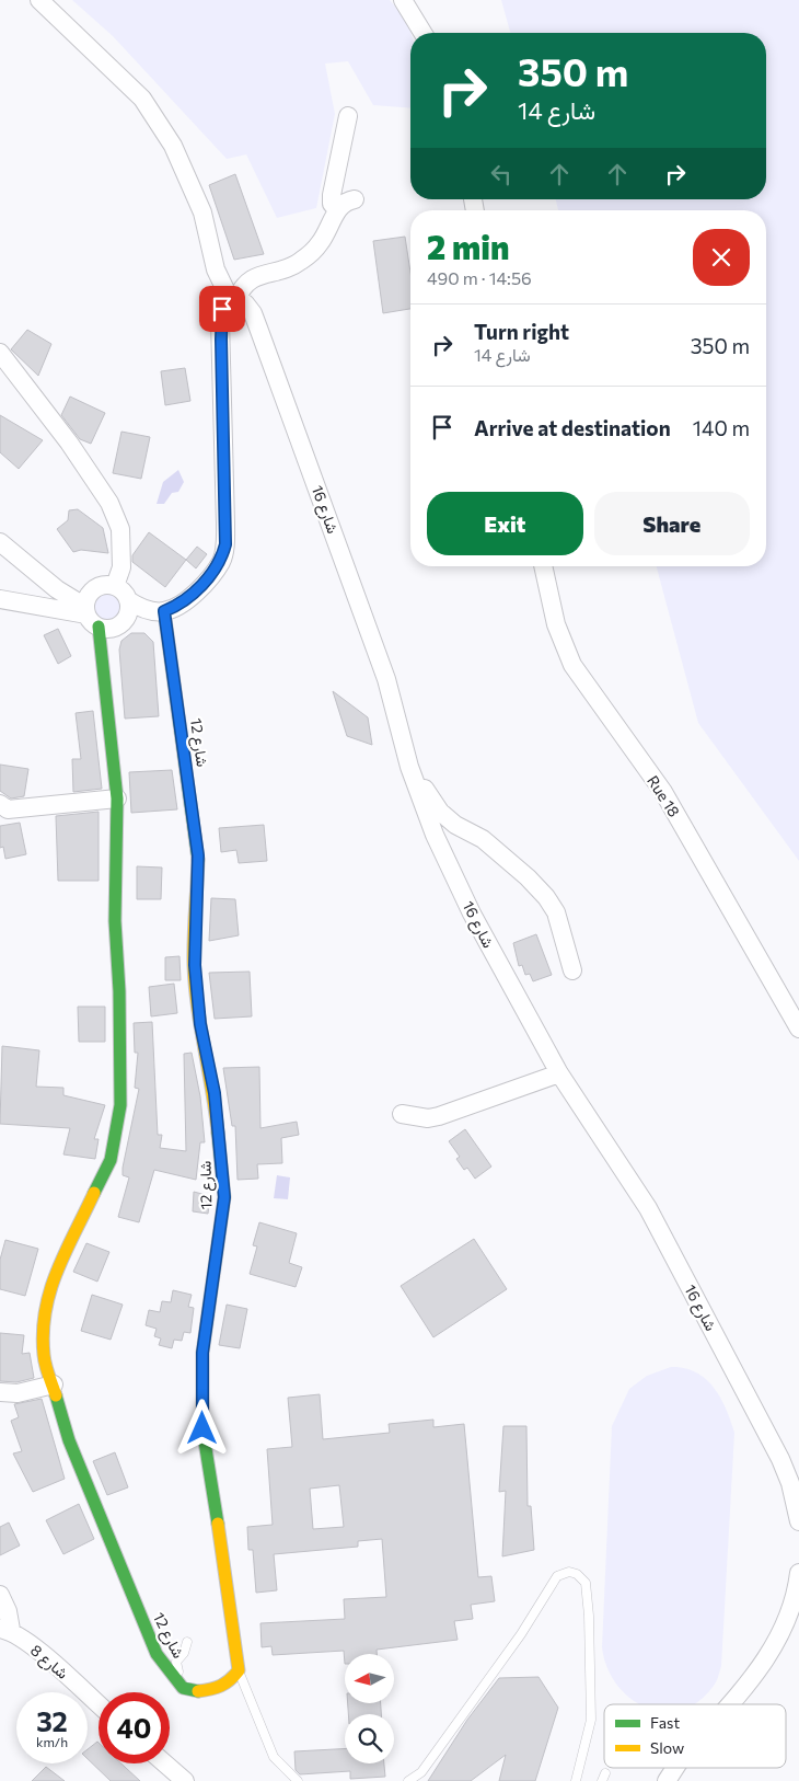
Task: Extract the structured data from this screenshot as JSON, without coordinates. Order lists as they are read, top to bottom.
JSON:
{
  "streets": {
    "street": [
      "شارع 16",
      "شارع 12",
      "Rue 18",
      "شارع 8"
    ]
  },
  "legend": ["Fast", "Slow"],
  "north": "left",
  "page": {
    "turn": ["350 m", "شارع 14"],
    "heading": ["2 min", "490 m · 14:56"],
    "list": [
      {
        "name": "Turn right",
        "note": "شارع 14",
        "value": "350 m"
      },
      {
        "name": "Arrive at destination",
        "value": "140 m"
      }
    ],
    "buttons": ["Exit", "Share"],
    "speed": "32 km/h",
    "limit": "40"
  }
}
